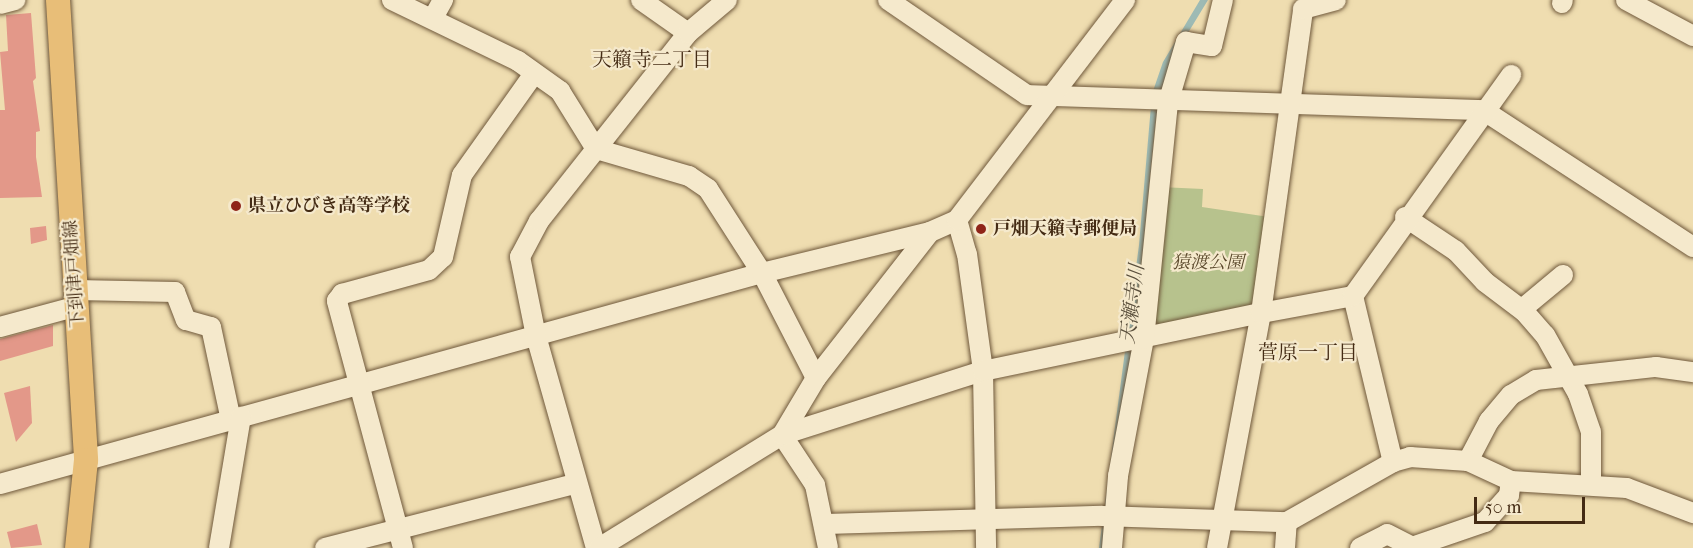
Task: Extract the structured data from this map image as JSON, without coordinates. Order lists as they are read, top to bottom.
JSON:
{
  "streets": {
    "main road": ["下到津戸畑線"]
  },
  "districts": ["天籟寺二丁目", "菅原一丁目"],
  "water": ["天瀬寺川"],
  "parks": ["猿渡公園"],
  "places": ["県立ひびき高等学校", "戸畑天籟寺郵便局"],
  "scale_bar": "50 m"
}
